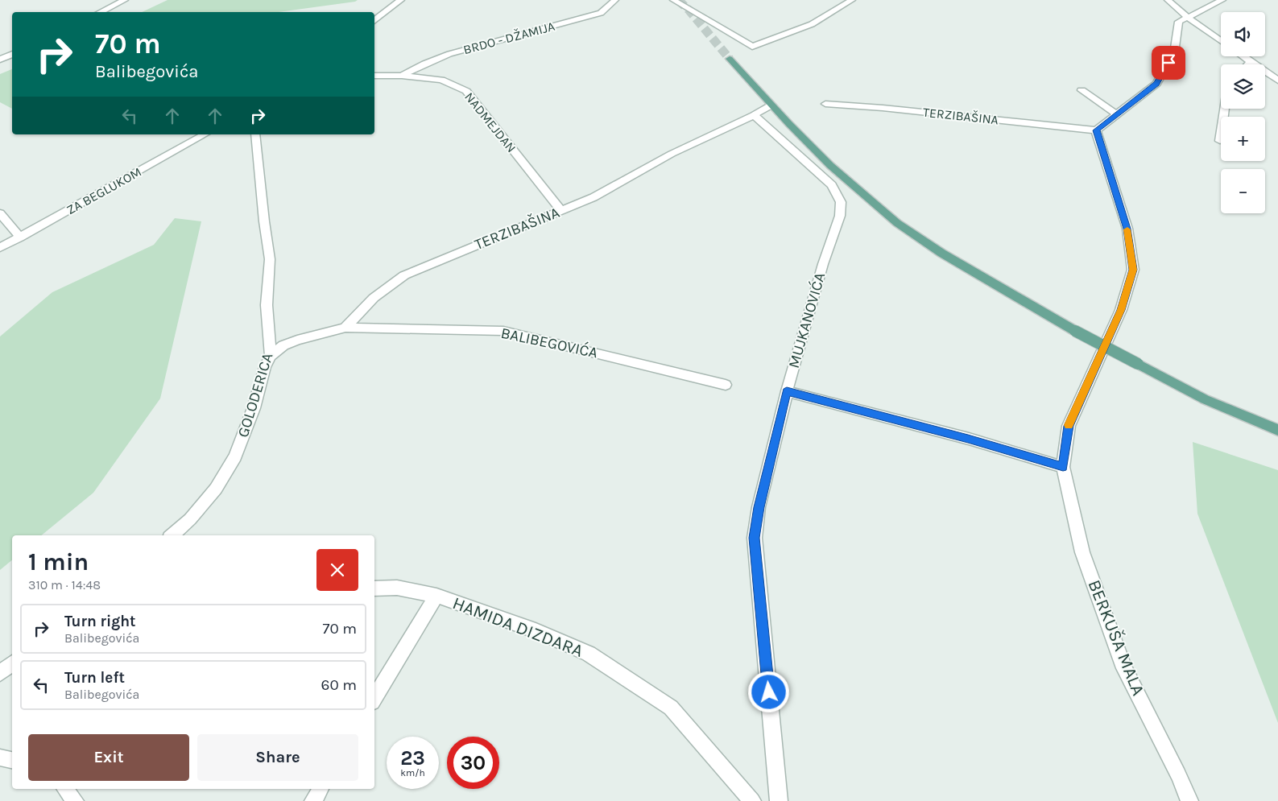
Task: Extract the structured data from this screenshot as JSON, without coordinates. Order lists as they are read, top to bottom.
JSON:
{
  "streets": {
    "street": [
      "BRDO - DŽAMIJA",
      "TERZIBAŠINA",
      "NADMEJDAN",
      "ZA BEGLUKOM",
      "MUJKANOVIĆA",
      "BALIBEGOVIĆA",
      "GOLODERICA",
      "HAMIDA DIZDARA",
      "BERKUŠA MALA"
    ]
  },
  "crossings": [
    ["BRDO - DŽAMIJA", "NADMEJDAN"],
    ["TERZIBAŠINA", "NADMEJDAN"],
    ["TERZIBAŠINA", "MUJKANOVIĆA"],
    ["TERZIBAŠINA", "BALIBEGOVIĆA"]
  ],
  "page": {
    "map_buttons": ["+", "−"],
    "turn": ["70 m", "Balibegovića"],
    "heading": ["1 min", "310 m · 14:48"],
    "list": [
      {
        "name": "Turn right",
        "note": "Balibegovića",
        "value": "70 m"
      },
      {
        "name": "Turn left",
        "note": "Balibegovića",
        "value": "60 m"
      }
    ],
    "buttons": ["Exit", "Share"],
    "speed": "23 km/h",
    "limit": "30"
  }
}
